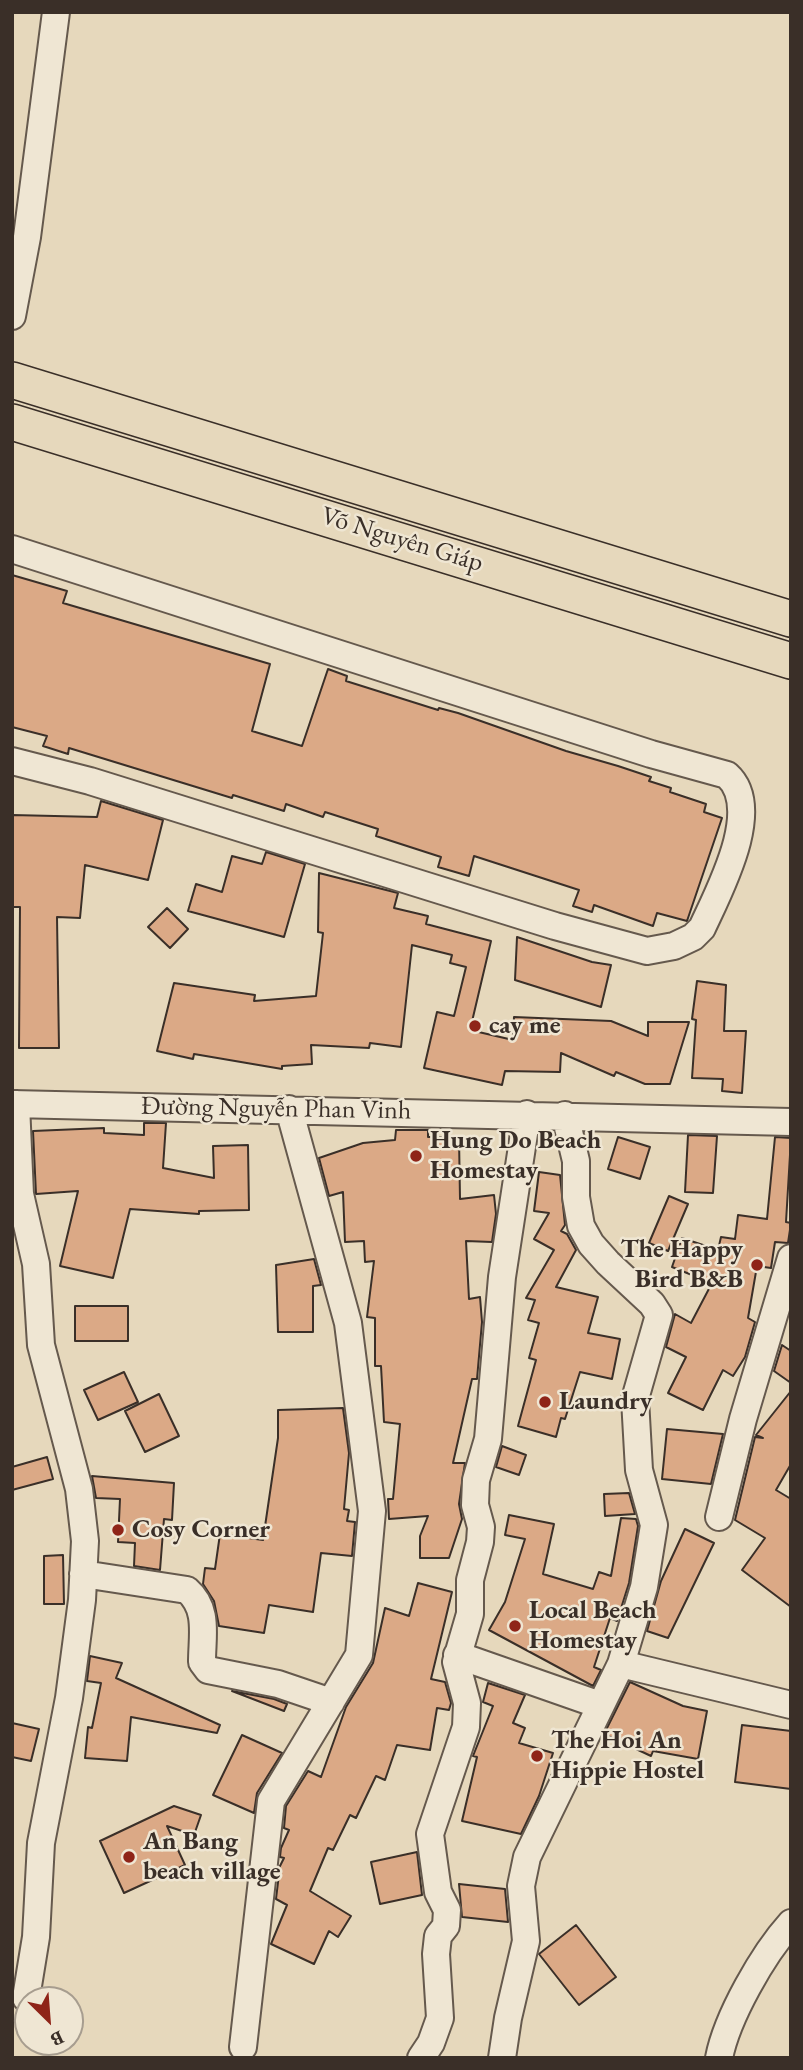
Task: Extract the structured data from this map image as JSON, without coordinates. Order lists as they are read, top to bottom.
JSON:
{
  "streets": {
    "main road": ["Võ Nguyên Giáp"],
    "street": ["Đường Nguyễn Phan Vinh"]
  },
  "places": [
    "cay me",
    "Hung Do Beach Homestay",
    "The Happy Bird B&B",
    "Laundry",
    "Cosy Corner",
    "Local Beach Homestay",
    "The Hoi An Hippie Hostel",
    "An Bang beach village"
  ],
  "north": "bottom right"
}
